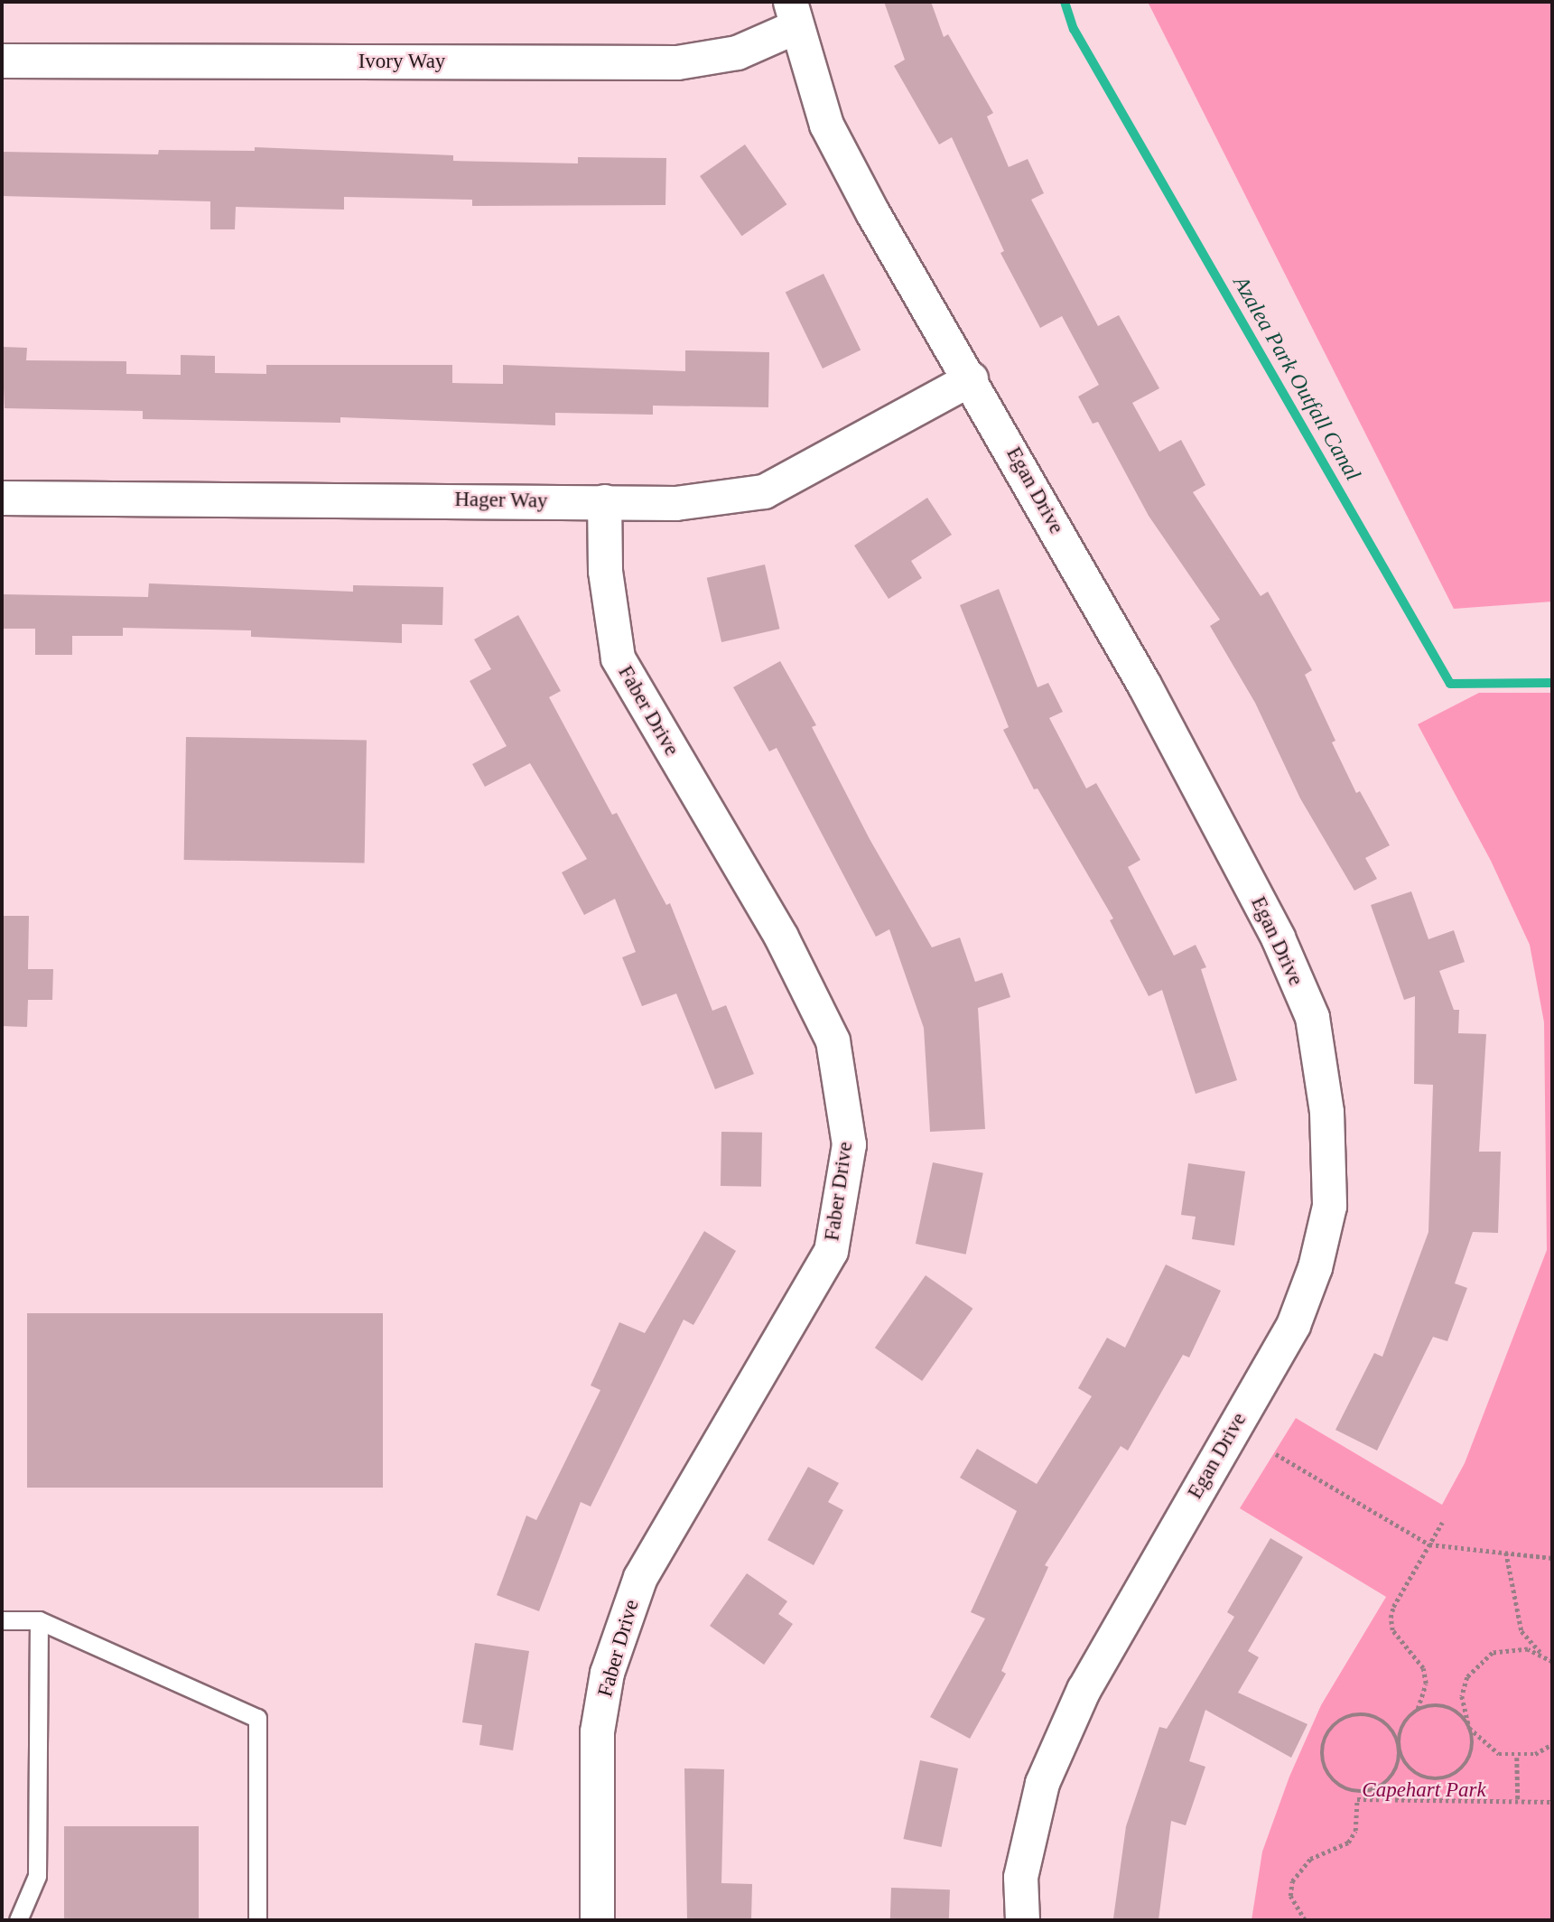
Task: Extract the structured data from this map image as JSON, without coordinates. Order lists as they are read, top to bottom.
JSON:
{
  "streets": {
    "street": [
      "Ivory Way",
      "Egan Drive",
      "Hager Way",
      "Faber Drive"
    ]
  },
  "crossings": [
    ["Ivory Way", "Egan Drive"],
    ["Egan Drive", "Hager Way"],
    ["Hager Way", "Faber Drive"]
  ],
  "water": ["Azalea Park Outfall Canal"],
  "parks": ["Capehart Park"]
}
